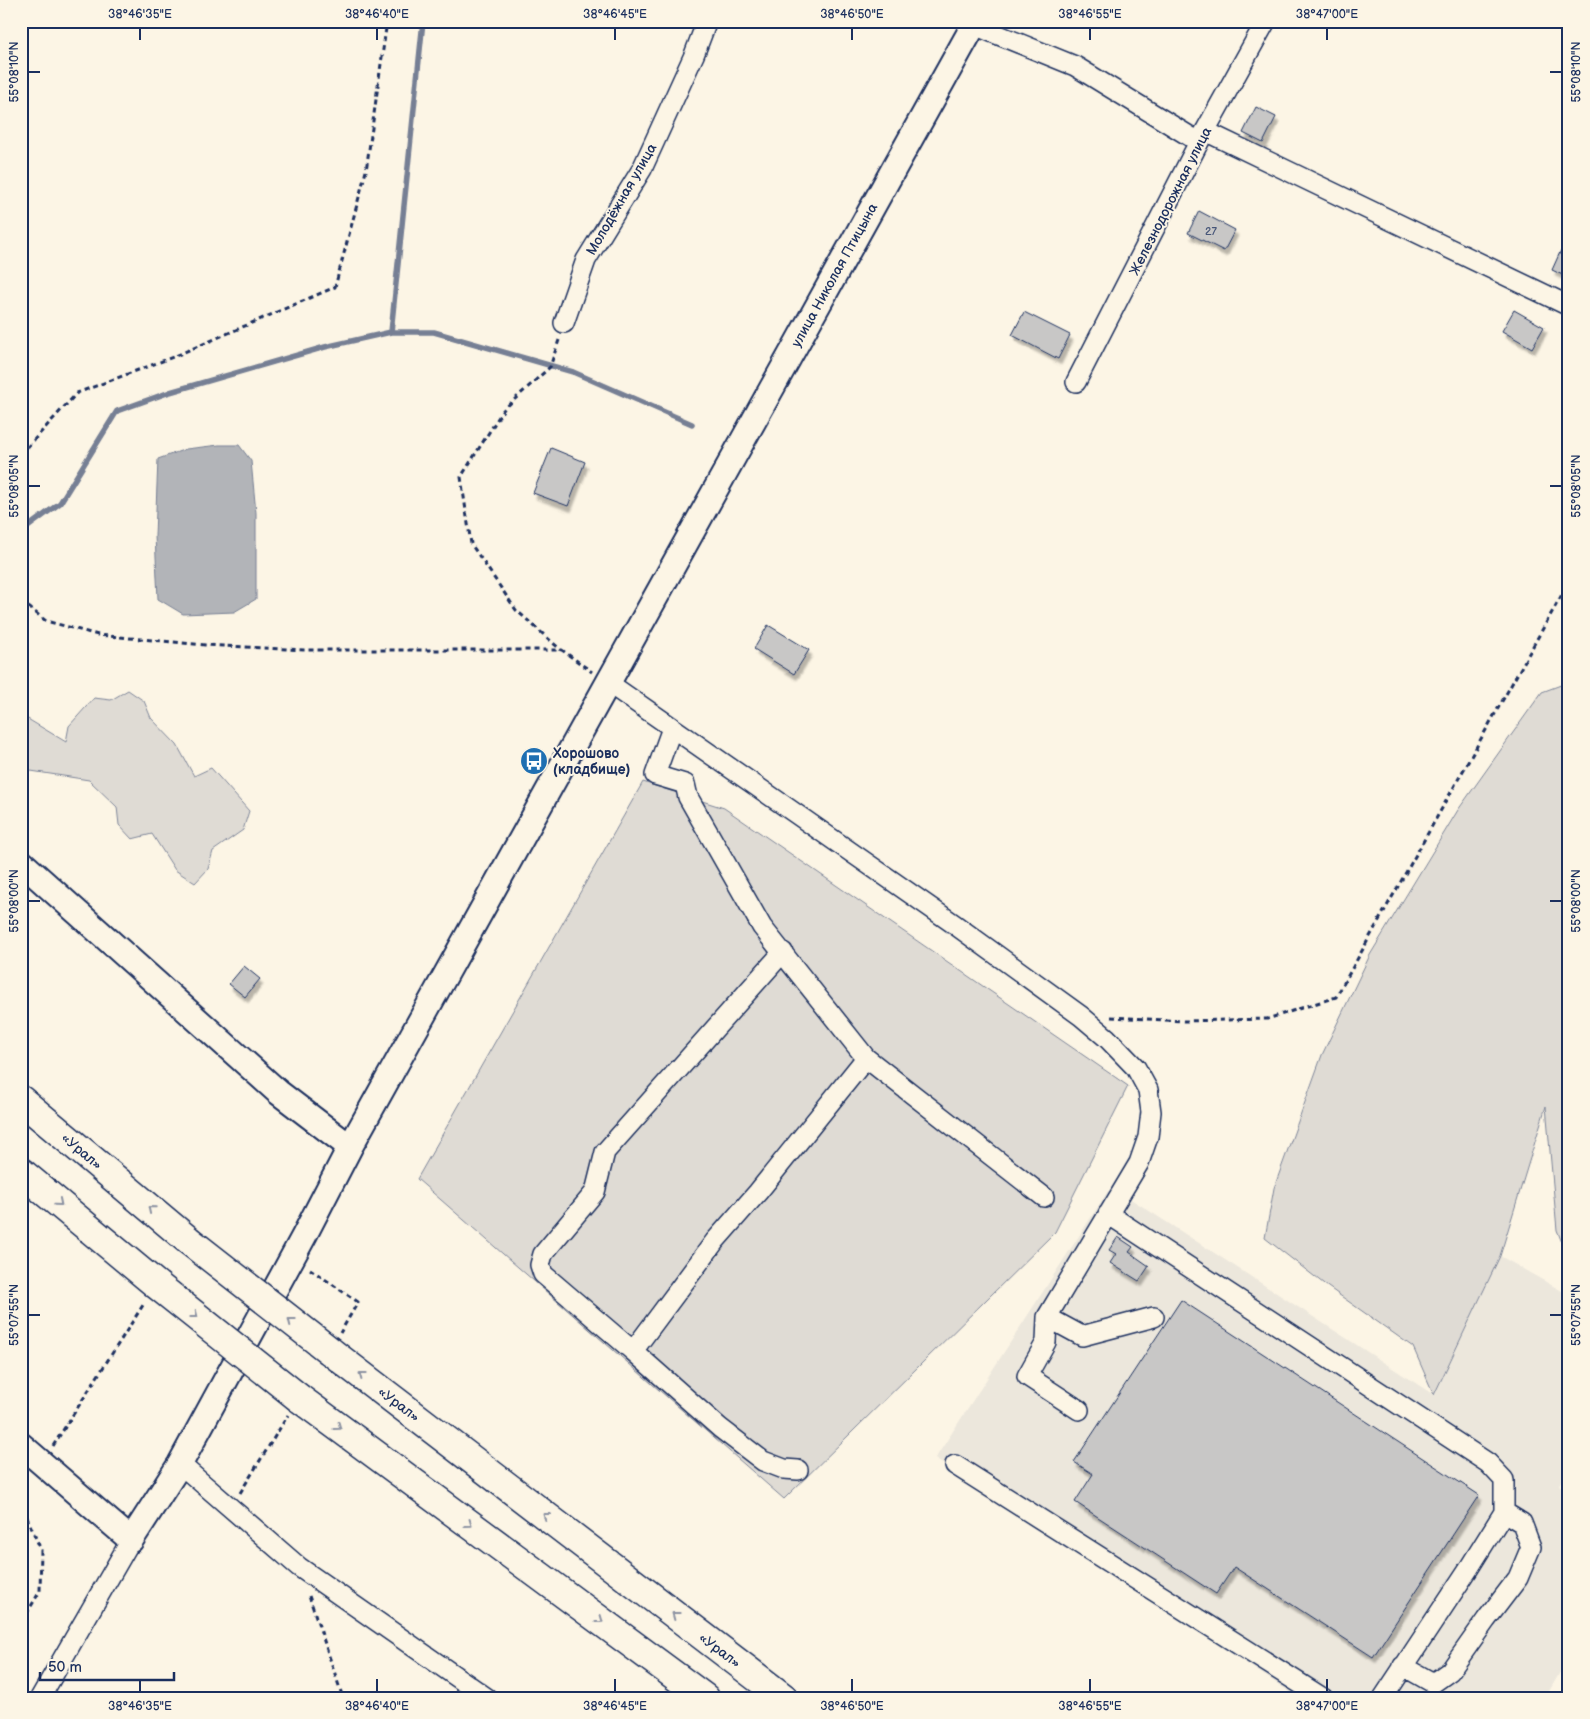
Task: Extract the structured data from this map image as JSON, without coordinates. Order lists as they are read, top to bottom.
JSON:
{
  "streets": {
    "highway": ["«Урал»"],
    "main road": ["улица Николая Птицына"],
    "street": ["Молодёжная улица", "Железнодорожная улица"]
  },
  "places": {
    "bus stop": ["Хорошово (кладбище)"]
  },
  "house_numbers": ["27"],
  "scale_bar": "50 m",
  "coordinates": [
    "38°46'35\"E",
    "38°46'40\"E",
    "38°46'45\"E",
    "38°46'50\"E",
    "38°46'55\"E",
    "38°47'00\"E",
    "55°08'10\"N",
    "55°08'05\"N",
    "55°08'00\"N",
    "55°07'55\"N"
  ]
}
